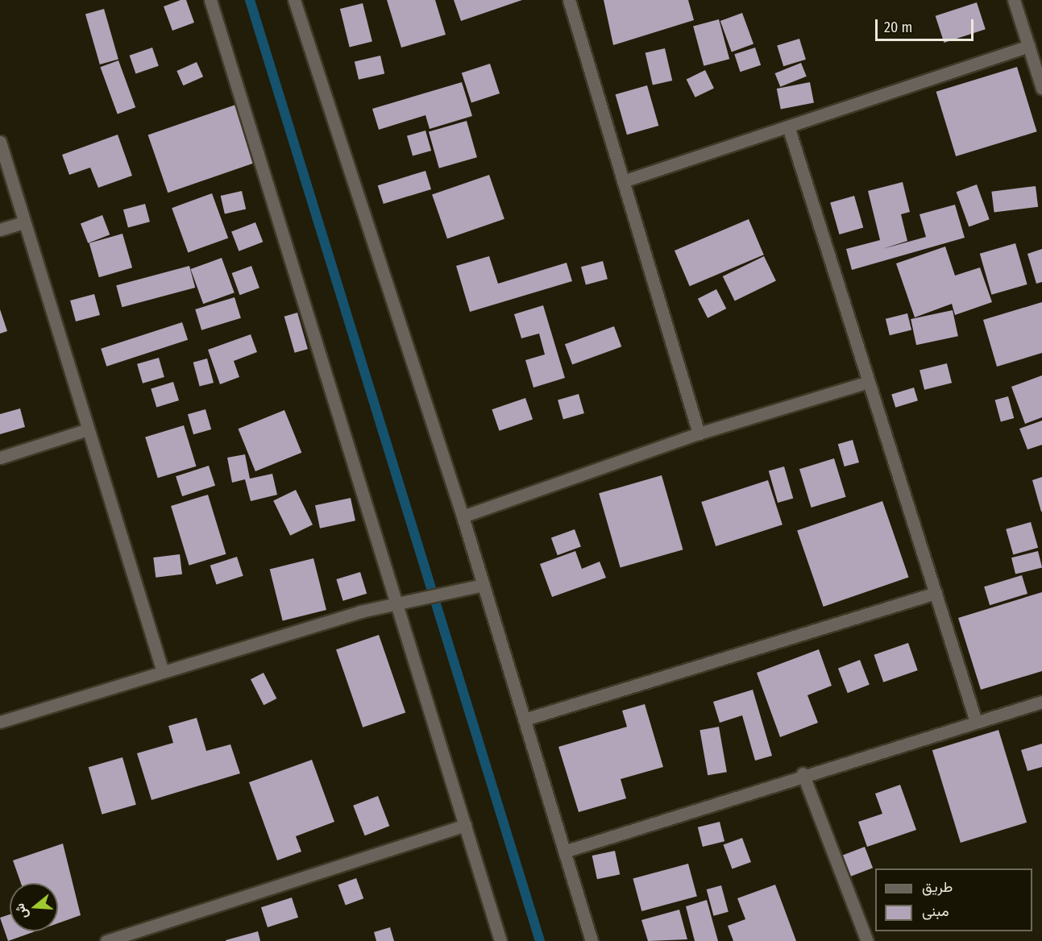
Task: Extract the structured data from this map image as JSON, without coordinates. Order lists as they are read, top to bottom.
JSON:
{
  "legend": ["طريق", "مبنى"],
  "scale_bar": "20 m",
  "north": "left"
}
